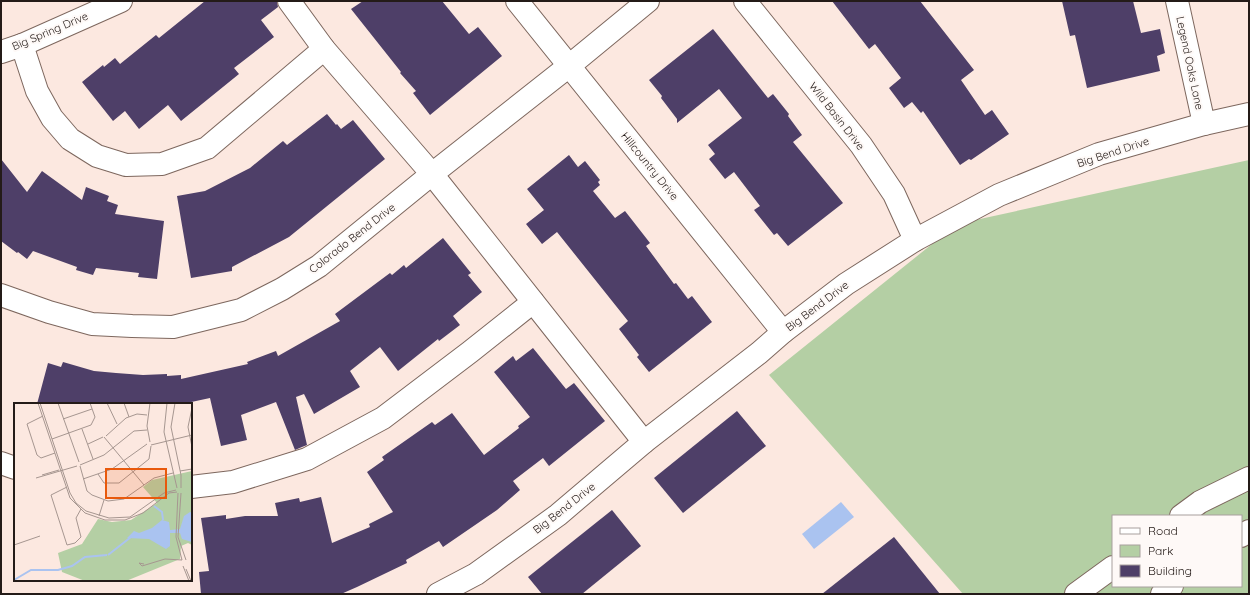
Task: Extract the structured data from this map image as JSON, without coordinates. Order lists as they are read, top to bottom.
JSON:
{
  "streets": {
    "street": [
      "Big Spring Drive",
      "Legend Oaks Lane",
      "Wild Basin Drive",
      "Big Bend Drive",
      "Hillcountry Drive",
      "Colorado Bend Drive"
    ]
  },
  "crossings": [
    ["Legend Oaks Lane", "Big Bend Drive"],
    ["Wild Basin Drive", "Big Bend Drive"],
    ["Big Bend Drive", "Hillcountry Drive"],
    ["Hillcountry Drive", "Colorado Bend Drive"]
  ],
  "legend": ["Road", "Park", "Building"]
}
